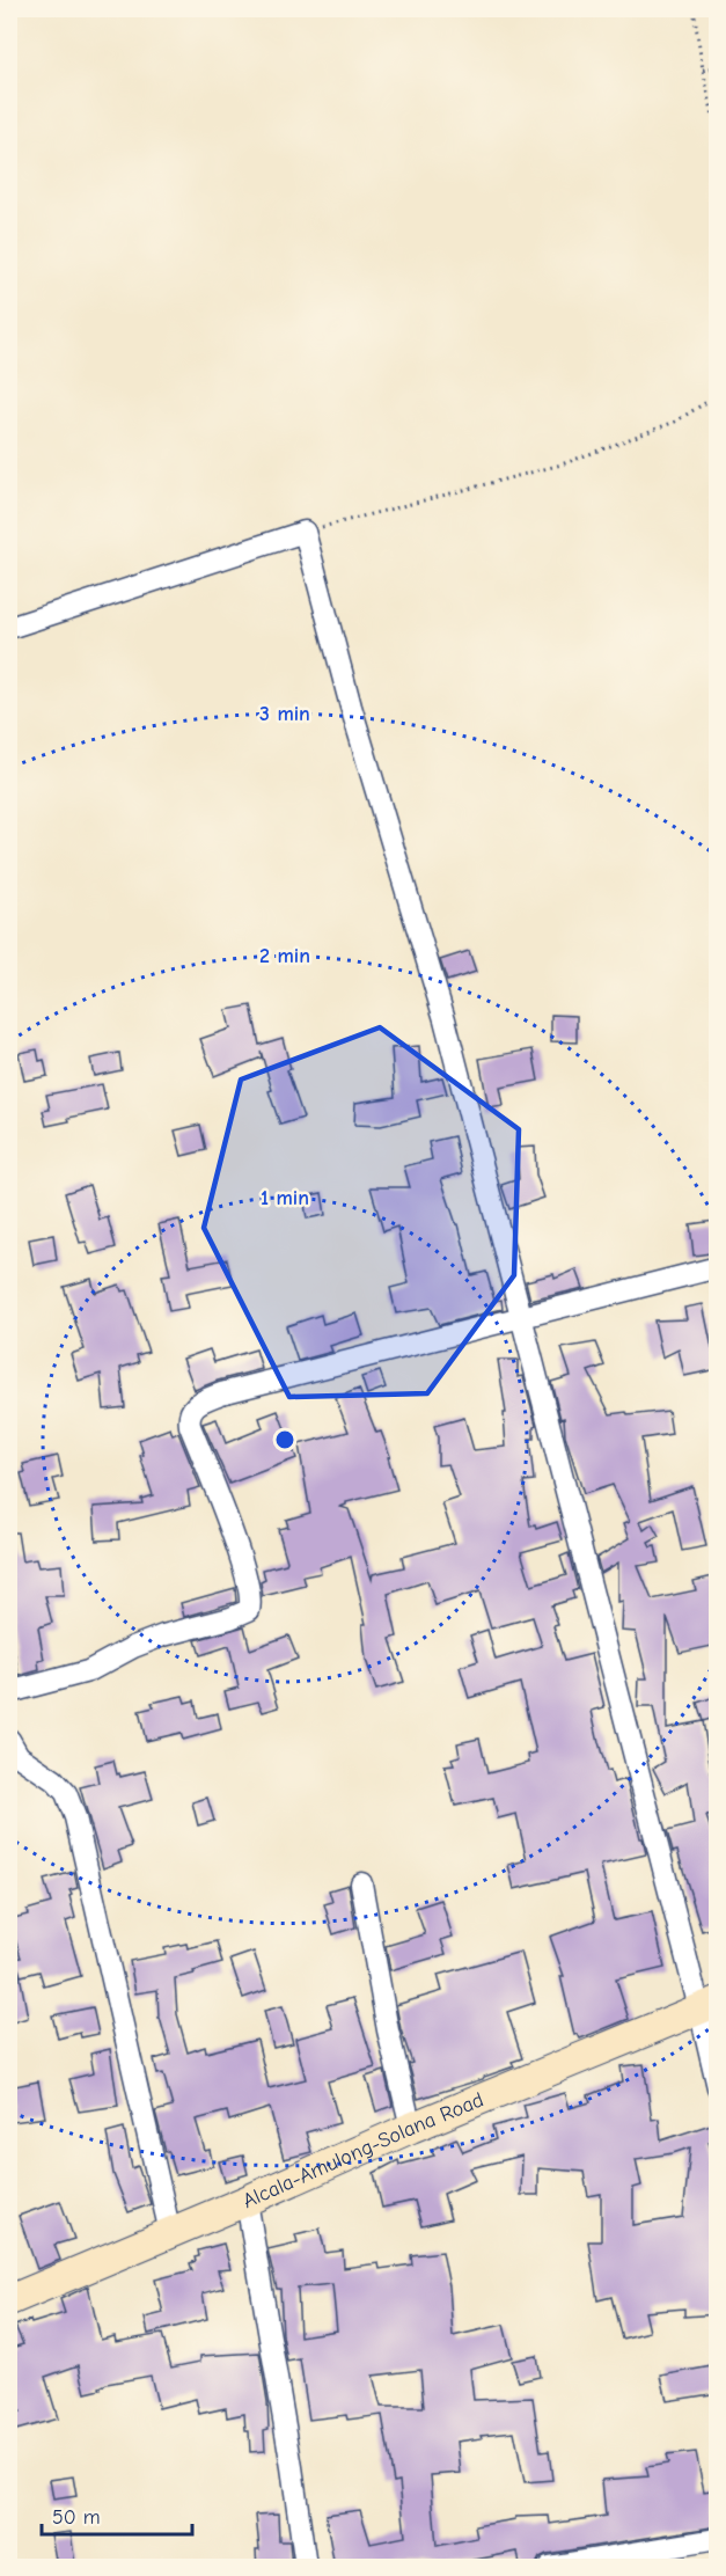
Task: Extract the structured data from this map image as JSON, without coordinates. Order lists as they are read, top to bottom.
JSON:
{
  "streets": {
    "main road": ["Alcala-Amulong-Solana Road"]
  },
  "scale_bar": "50 m",
  "rings": ["3 min", "2 min", "1 min"]
}
